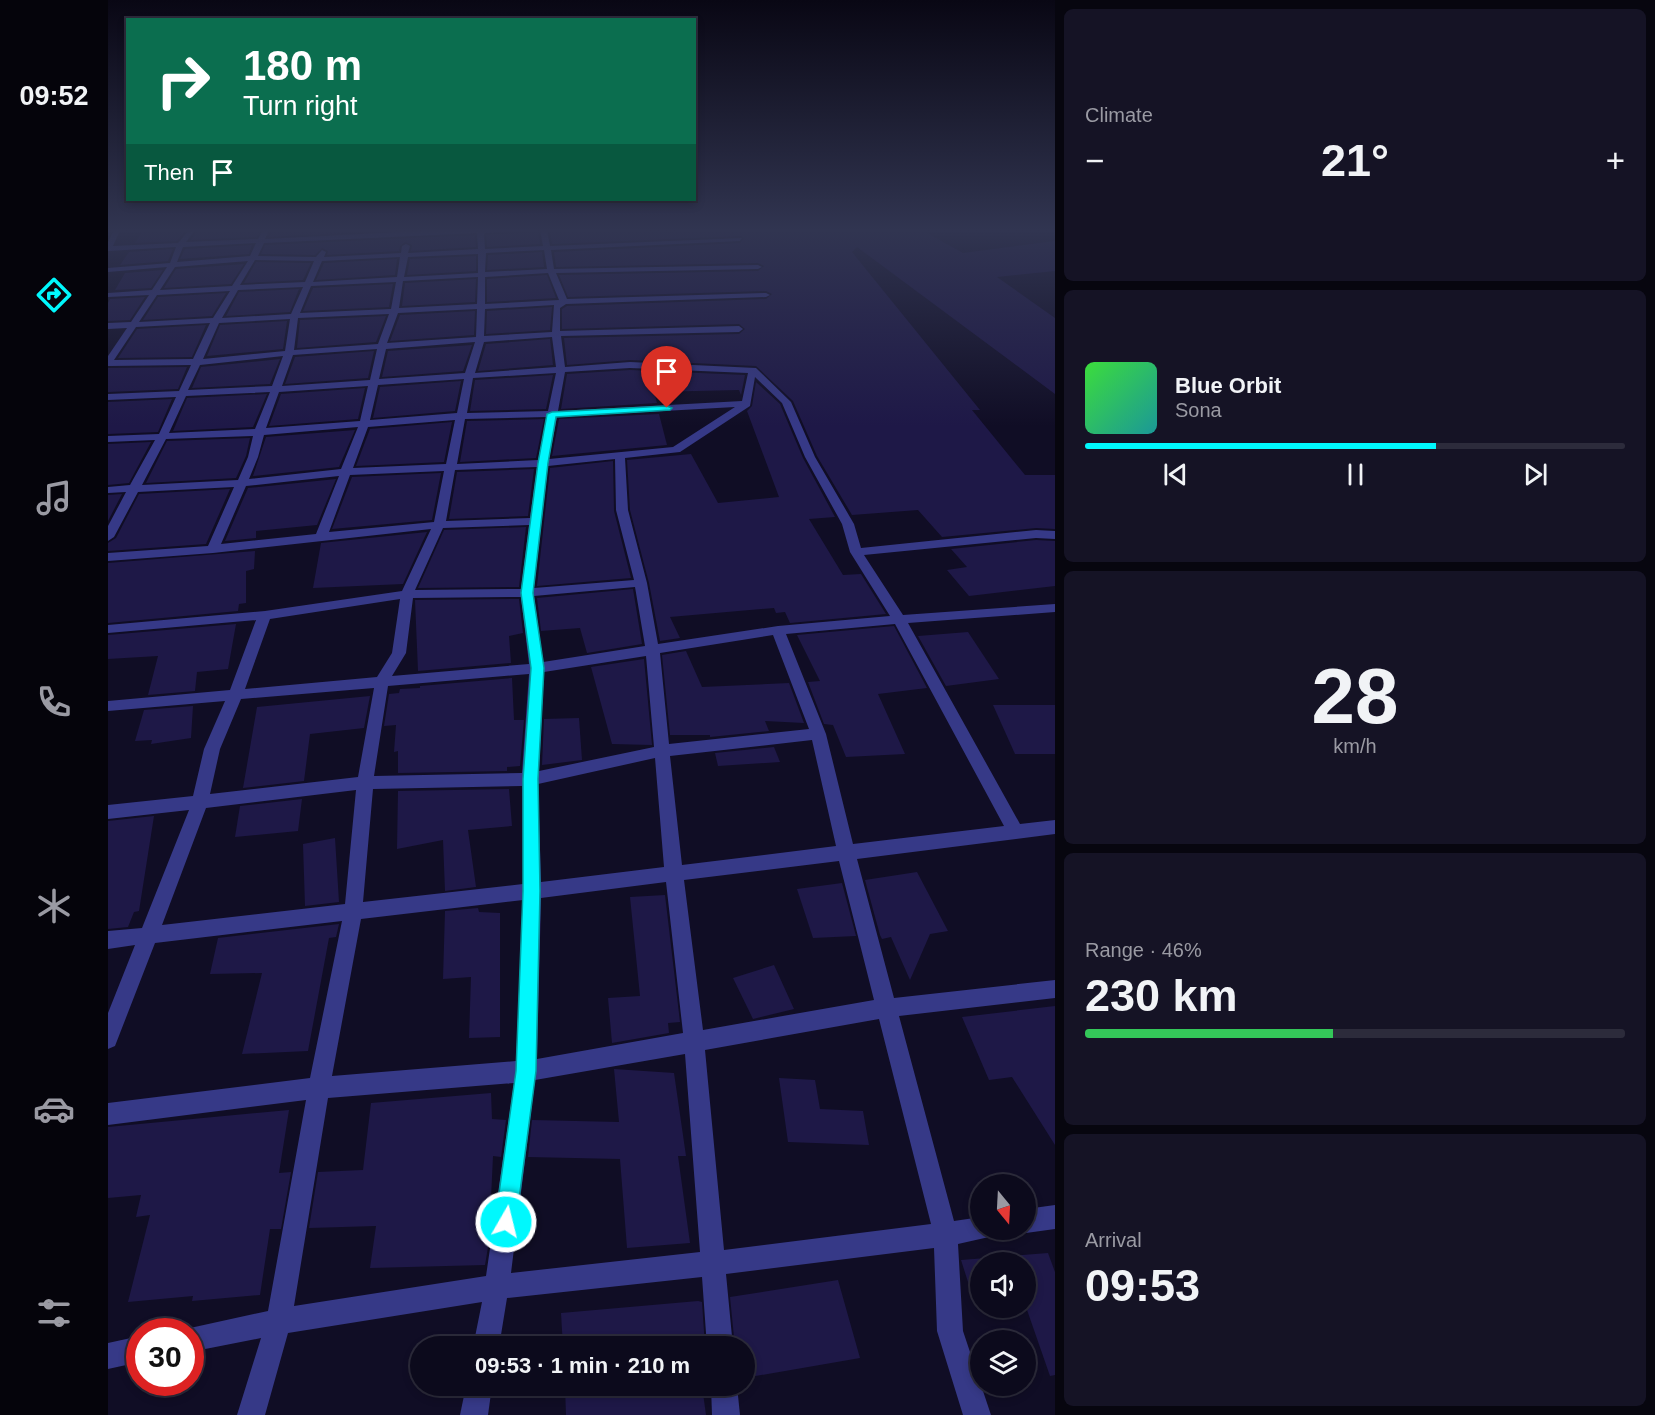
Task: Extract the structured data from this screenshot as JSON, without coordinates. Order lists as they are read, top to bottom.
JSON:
{
  "north": "bottom",
  "page": {
    "tabs": "09:52",
    "tile": [
      "Climate",
      ["28", "km/h"],
      ["Range · 46%", "230 km"],
      ["Arrival", "09:53"]
    ],
    "turn": ["180 m", "Turn right"],
    "heat": ["−", "21°", "+"],
    "then": "Then",
    "song": ["Blue Orbit", "Sona"],
    "limit": "30",
    "trip": "09:53 · 1 min · 210 m"
  }
}
